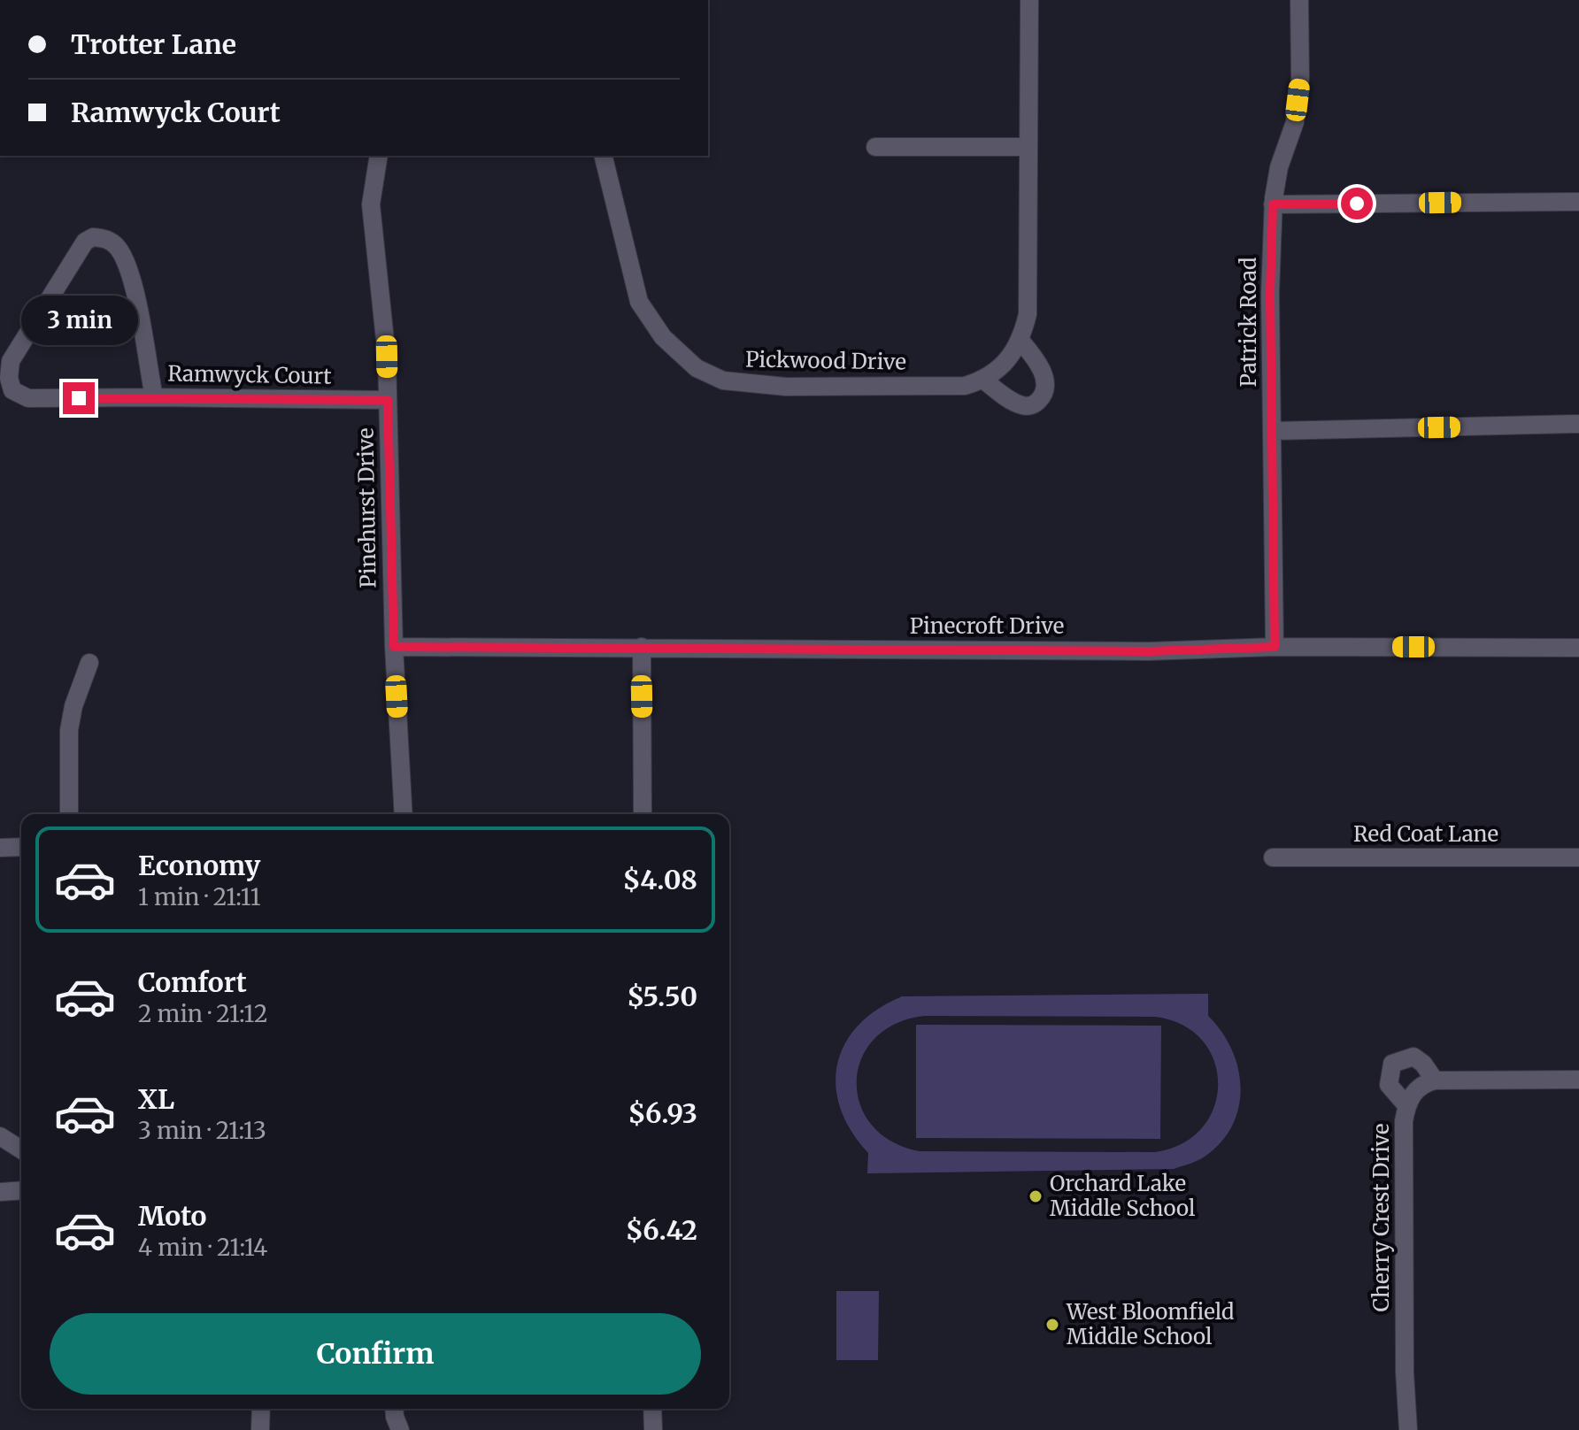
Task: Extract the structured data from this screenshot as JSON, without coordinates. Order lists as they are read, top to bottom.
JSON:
{
  "streets": {
    "street": [
      "Patrick Road",
      "Pickwood Drive",
      "Ramwyck Court",
      "Pinehurst Drive",
      "Pinecroft Drive",
      "Red Coat Lane",
      "Cherry Crest Drive"
    ]
  },
  "crossings": [
    ["Patrick Road", "Pinecroft Drive"],
    ["Ramwyck Court", "Pinehurst Drive"],
    ["Pinehurst Drive", "Pinecroft Drive"]
  ],
  "places": ["Orchard Lake Middle School", "West Bloomfield Middle School"],
  "page": {
    "banner": ["Trotter Lane", "Ramwyck Court"],
    "bubble": "3 min",
    "list": [
      {
        "name": "Economy",
        "note": "1 min · 21:11",
        "value": "$4.08"
      },
      {
        "name": "Comfort",
        "note": "2 min · 21:12",
        "value": "$5.50"
      },
      {
        "name": "XL",
        "note": "3 min · 21:13",
        "value": "$6.93"
      },
      {
        "name": "Moto",
        "note": "4 min · 21:14",
        "value": "$6.42"
      }
    ],
    "buttons": "Confirm"
  }
}
